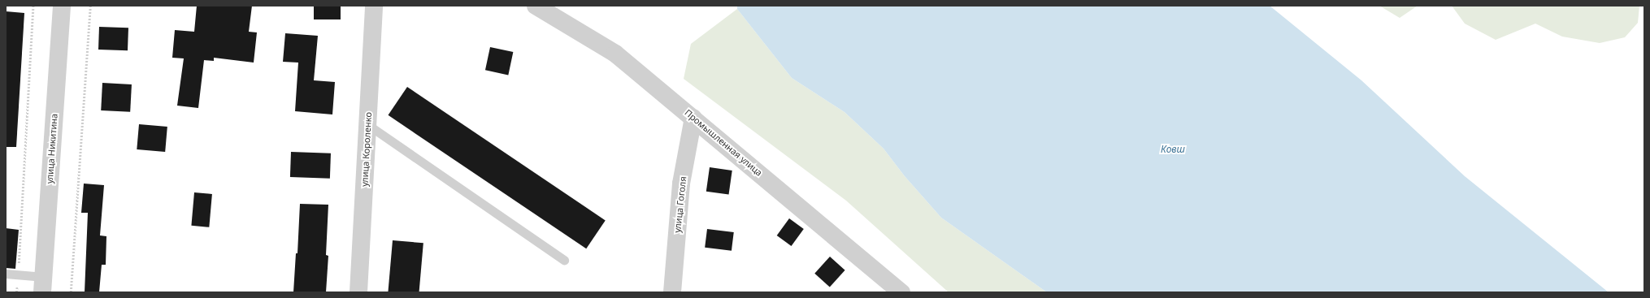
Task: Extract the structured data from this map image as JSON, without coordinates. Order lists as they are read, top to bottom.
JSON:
{
  "streets": {
    "street": [
      "Промышленная улица",
      "улица Никитина",
      "улица Короленко",
      "улица Гоголя"
    ]
  },
  "crossings": [
    ["Промышленная улица", "улица Гоголя"]
  ],
  "water": ["Ковш"]
}
